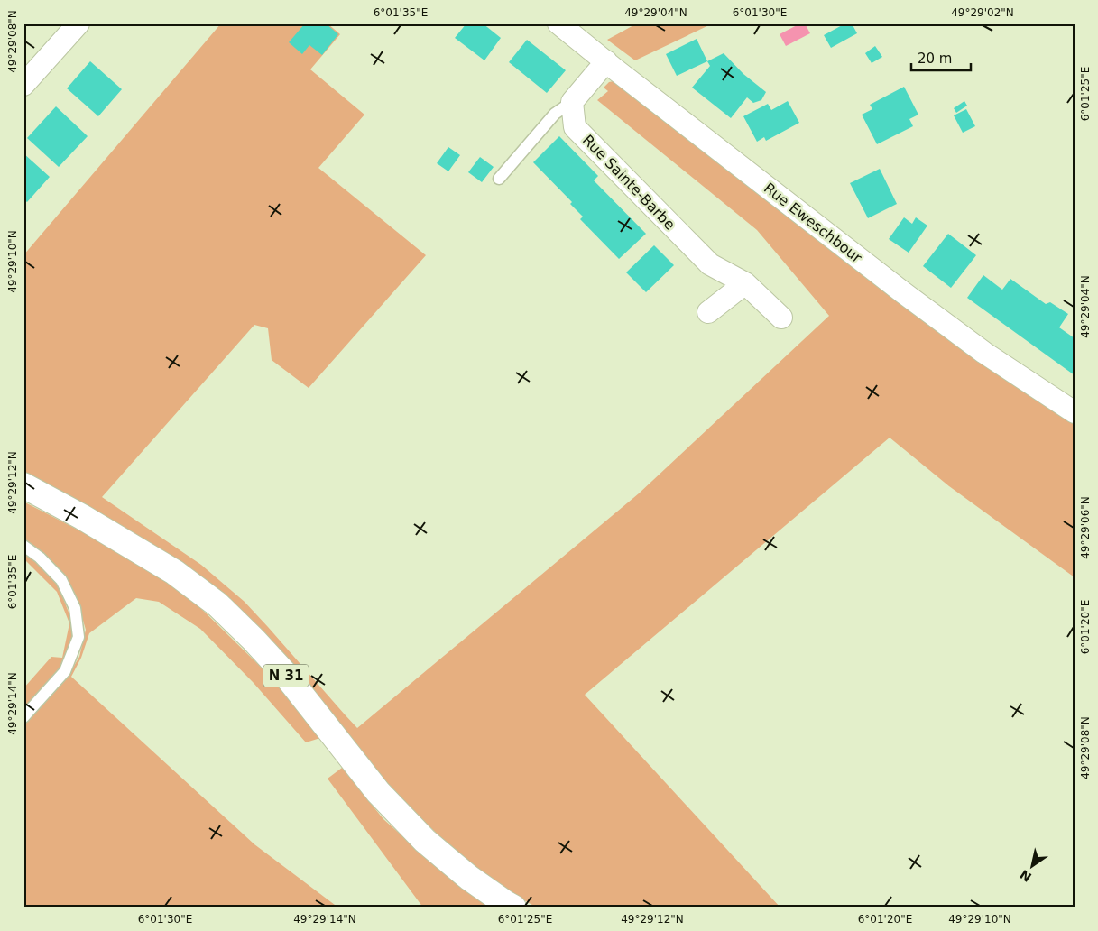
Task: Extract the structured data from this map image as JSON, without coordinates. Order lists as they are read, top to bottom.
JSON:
{
  "streets": {
    "main road": ["N 31"],
    "street": ["Rue Sainte-Barbe", "Rue Eweschbour"]
  },
  "scale_bar": "20 m",
  "north": "bottom left",
  "coordinates": [
    "6°01'35\"E",
    "49°29'04\"N",
    "6°01'30\"E",
    "49°29'02\"N",
    "49°29'08\"N",
    "6°01'25\"E",
    "49°29'10\"N",
    "49°29'12\"N",
    "49°29'06\"N",
    "6°01'20\"E",
    "49°29'14\"N"
  ]
}
